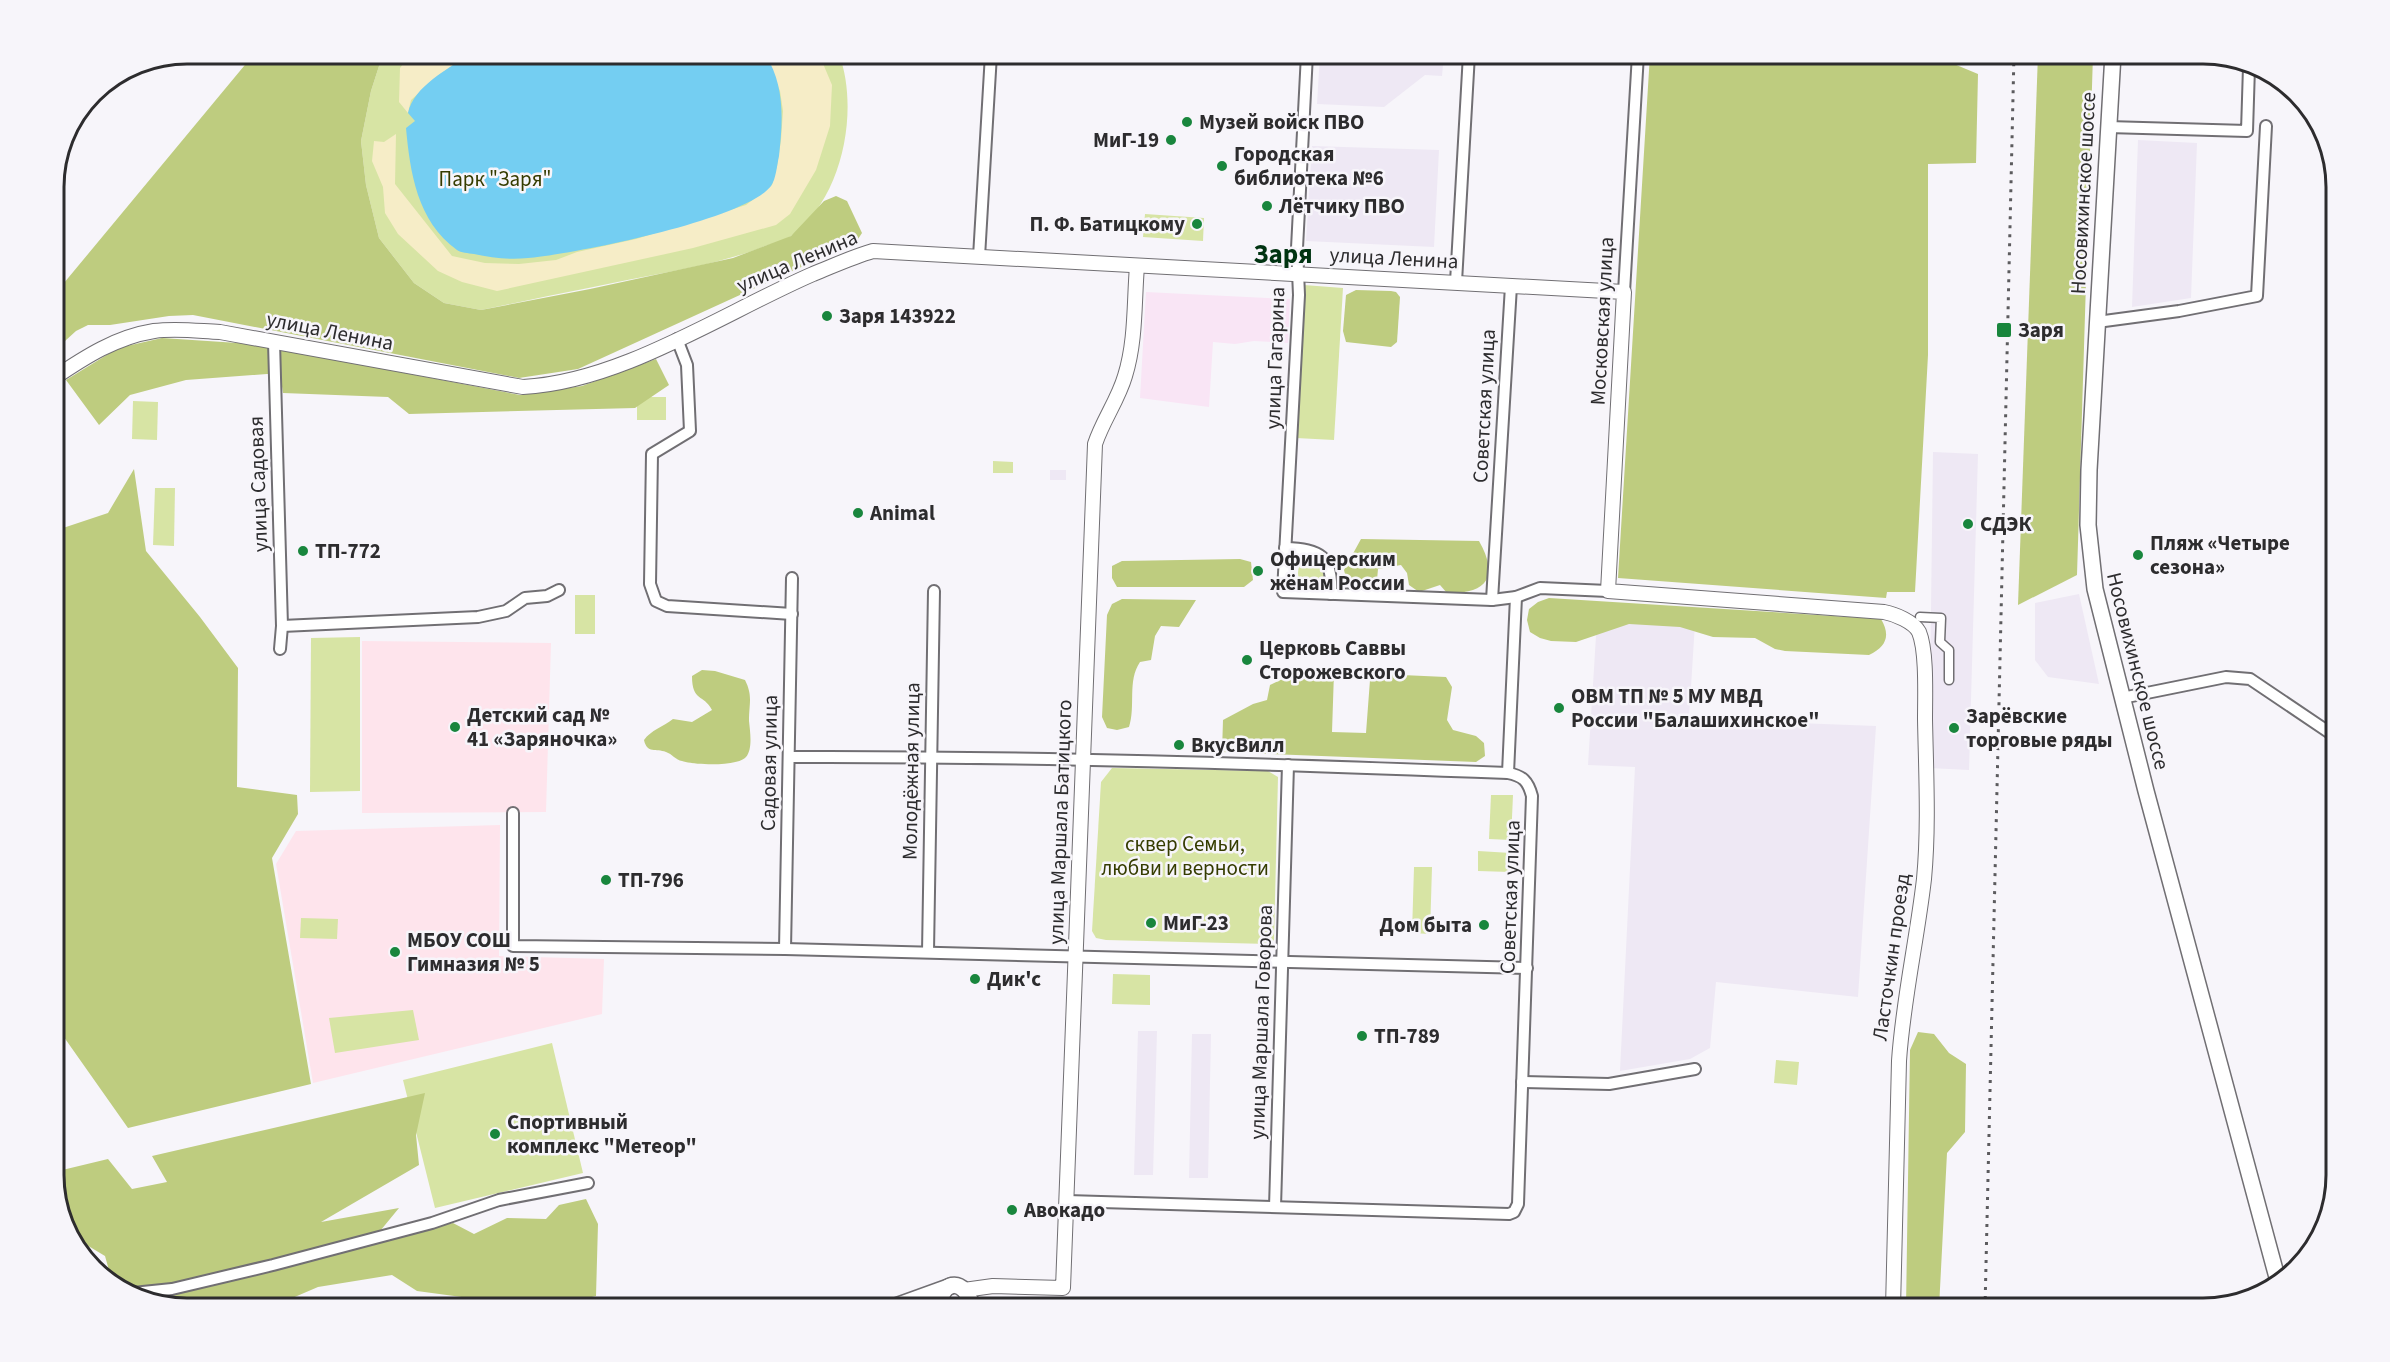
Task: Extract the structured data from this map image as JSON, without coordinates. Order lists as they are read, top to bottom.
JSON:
{
  "streets": {
    "main road": ["Носовихинское шоссе"],
    "street": [
      "улица Ленина",
      "Московская улица",
      "улица Гагарина",
      "Советская улица",
      "улица Садовая",
      "Садовая улица",
      "Молодёжная улица",
      "улица Маршала Батицкого",
      "Ласточкин проезд",
      "улица Маршала Говорова"
    ]
  },
  "crossings": [
    ["улица Ленина", "Московская улица"],
    ["улица Ленина", "улица Гагарина"],
    ["улица Ленина", "Советская улица"],
    ["улица Ленина", "улица Садовая"],
    ["улица Ленина", "улица Маршала Батицкого"],
    ["Московская улица", "Ласточкин проезд"],
    ["Советская улица", "улица Маршала Говорова"]
  ],
  "districts": ["Заря"],
  "parks": ["Парк \"Заря\"", "сквер Семьи, любви и верности"],
  "places": {
    "other": [
      "Музей войск ПВО",
      "МиГ-19",
      "Городская библиотека №6",
      "Лётчику ПВО",
      "П. Ф. Батицкому",
      "Заря 143922",
      "Animal",
      "СДЭК",
      "ТП-772",
      "Пляж «Четыре сезона»",
      "Офицерским жёнам России",
      "Церковь Саввы Сторожевского",
      "ОВМ ТП № 5 МУ МВД России \"Балашихинское\"",
      "Детский сад № 41 «Заряночка»",
      "Зарёвские торговые ряды",
      "ВкусВилл",
      "ТП-796",
      "МиГ-23",
      "Дом быта",
      "МБОУ СОШ Гимназия № 5",
      "Дик'с",
      "ТП-789",
      "Спортивный комплекс \"Метеор\"",
      "Авокадо"
    ],
    "transit": ["Заря"]
  }
}
